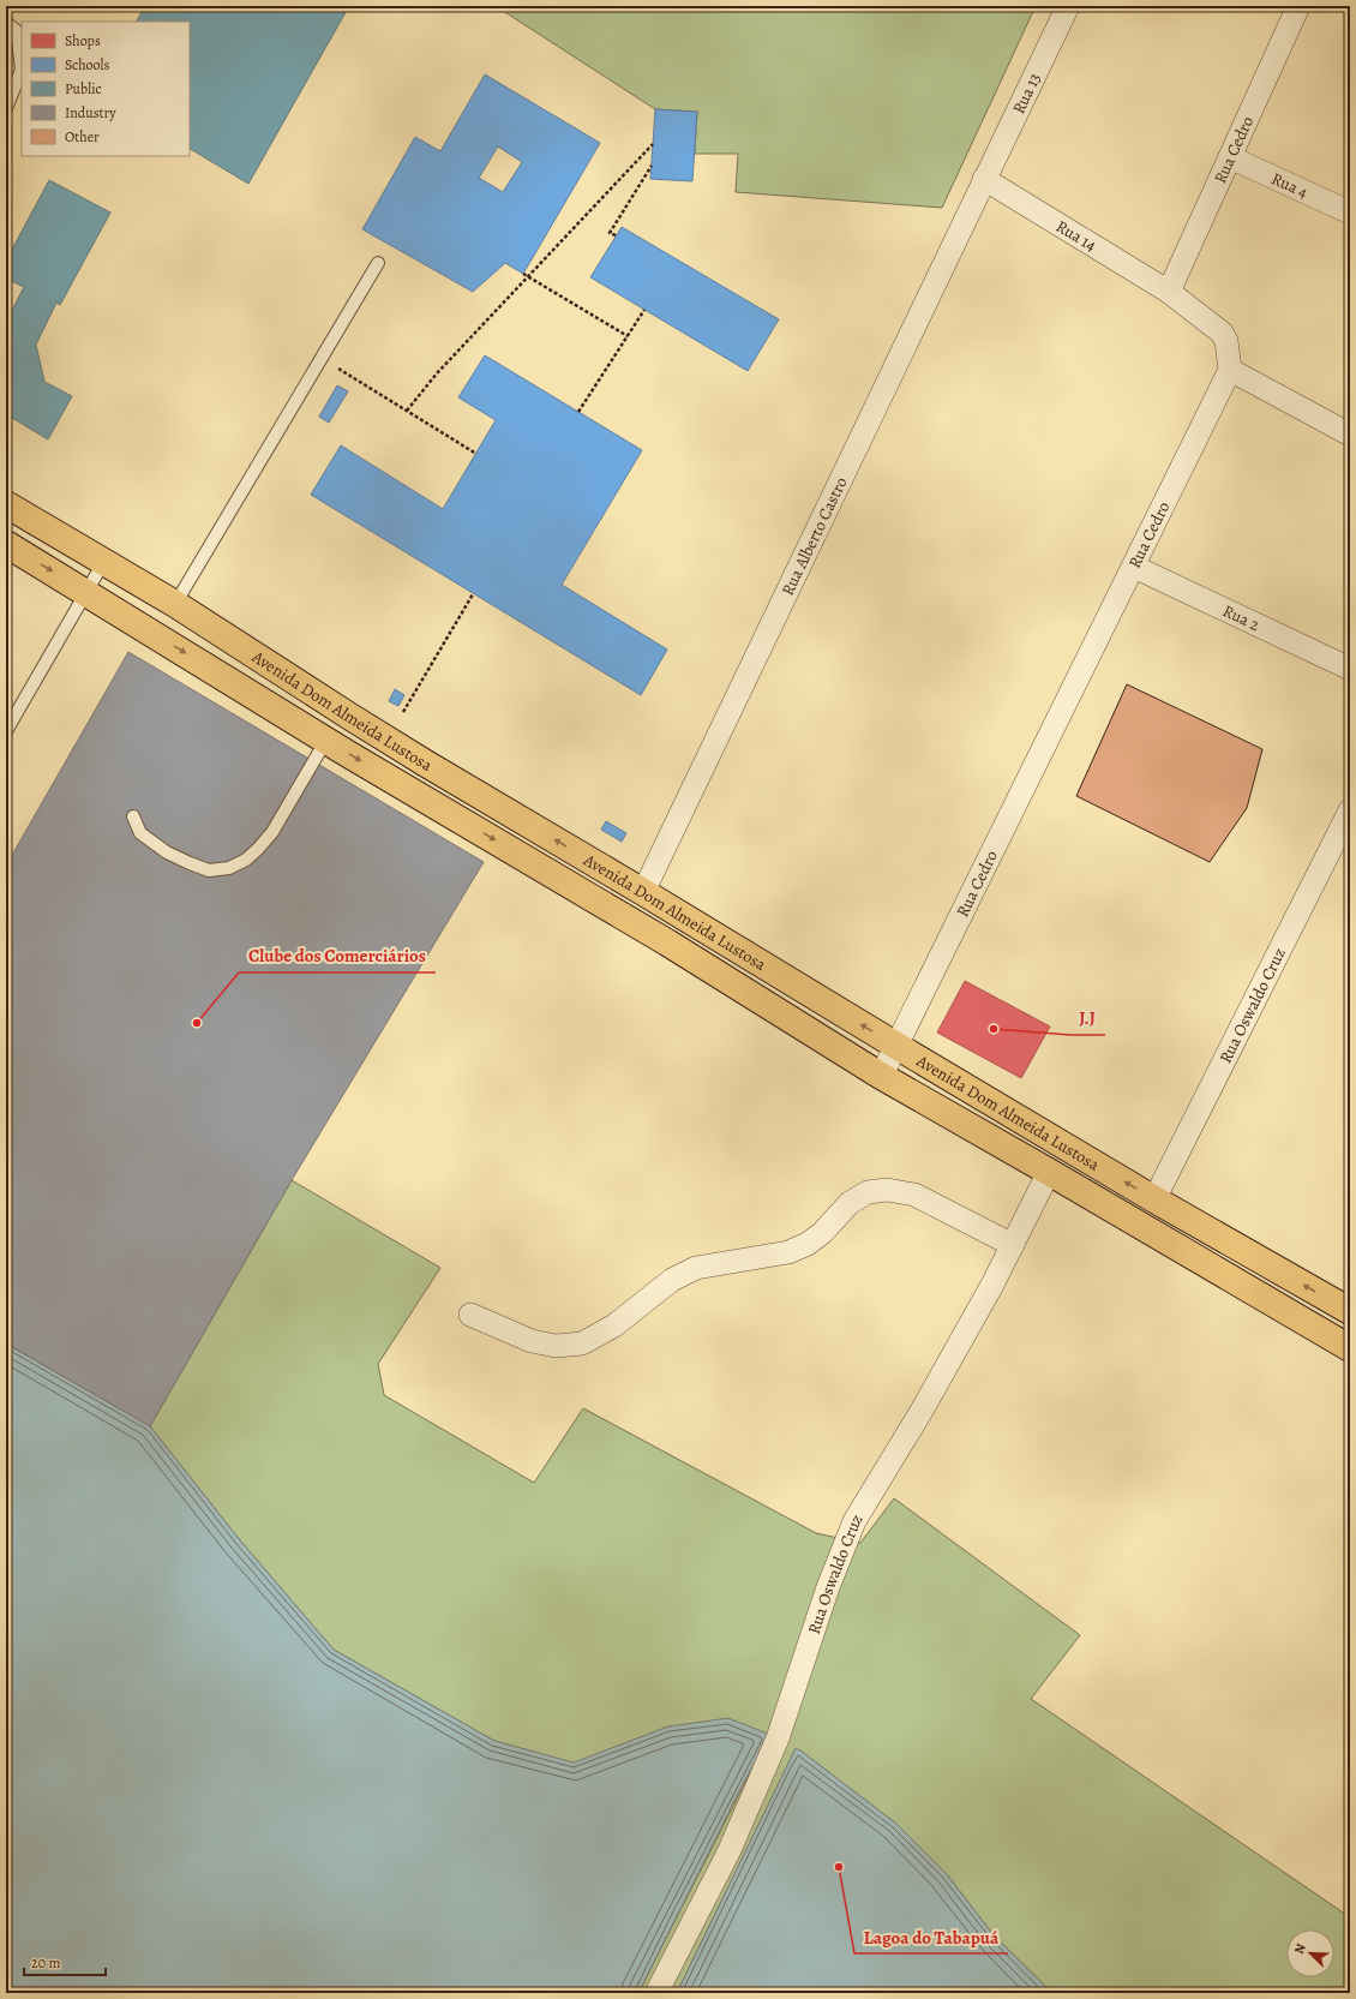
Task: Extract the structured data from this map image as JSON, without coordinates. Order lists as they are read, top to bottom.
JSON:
{
  "streets": {
    "main road": ["Avenida Dom Almeida Lustosa"],
    "street": [
      "Rua 13",
      "Rua Cedro",
      "Rua 4",
      "Rua 14",
      "Rua Alberto Castro",
      "Rua 2",
      "Rua Oswaldo Cruz"
    ]
  },
  "crossings": [
    ["Rua 13", "Rua 14"],
    ["Rua 13", "Rua Alberto Castro"],
    ["Rua Cedro", "Rua 4"],
    ["Rua Cedro", "Rua 14"],
    ["Rua Cedro", "Rua 2"],
    ["Rua Cedro", "Avenida Dom Almeida Lustosa"],
    ["Rua 14", "Rua Alberto Castro"],
    ["Rua Alberto Castro", "Avenida Dom Almeida Lustosa"],
    ["Avenida Dom Almeida Lustosa", "Rua Oswaldo Cruz"]
  ],
  "places": ["Clube dos Comerciários", "J.J", "Lagoa do Tabapuá"],
  "legend": [
    "Shops",
    "Schools",
    "Public",
    "Industry",
    "Other"
  ],
  "scale_bar": "20 m",
  "north": "top left"
}
